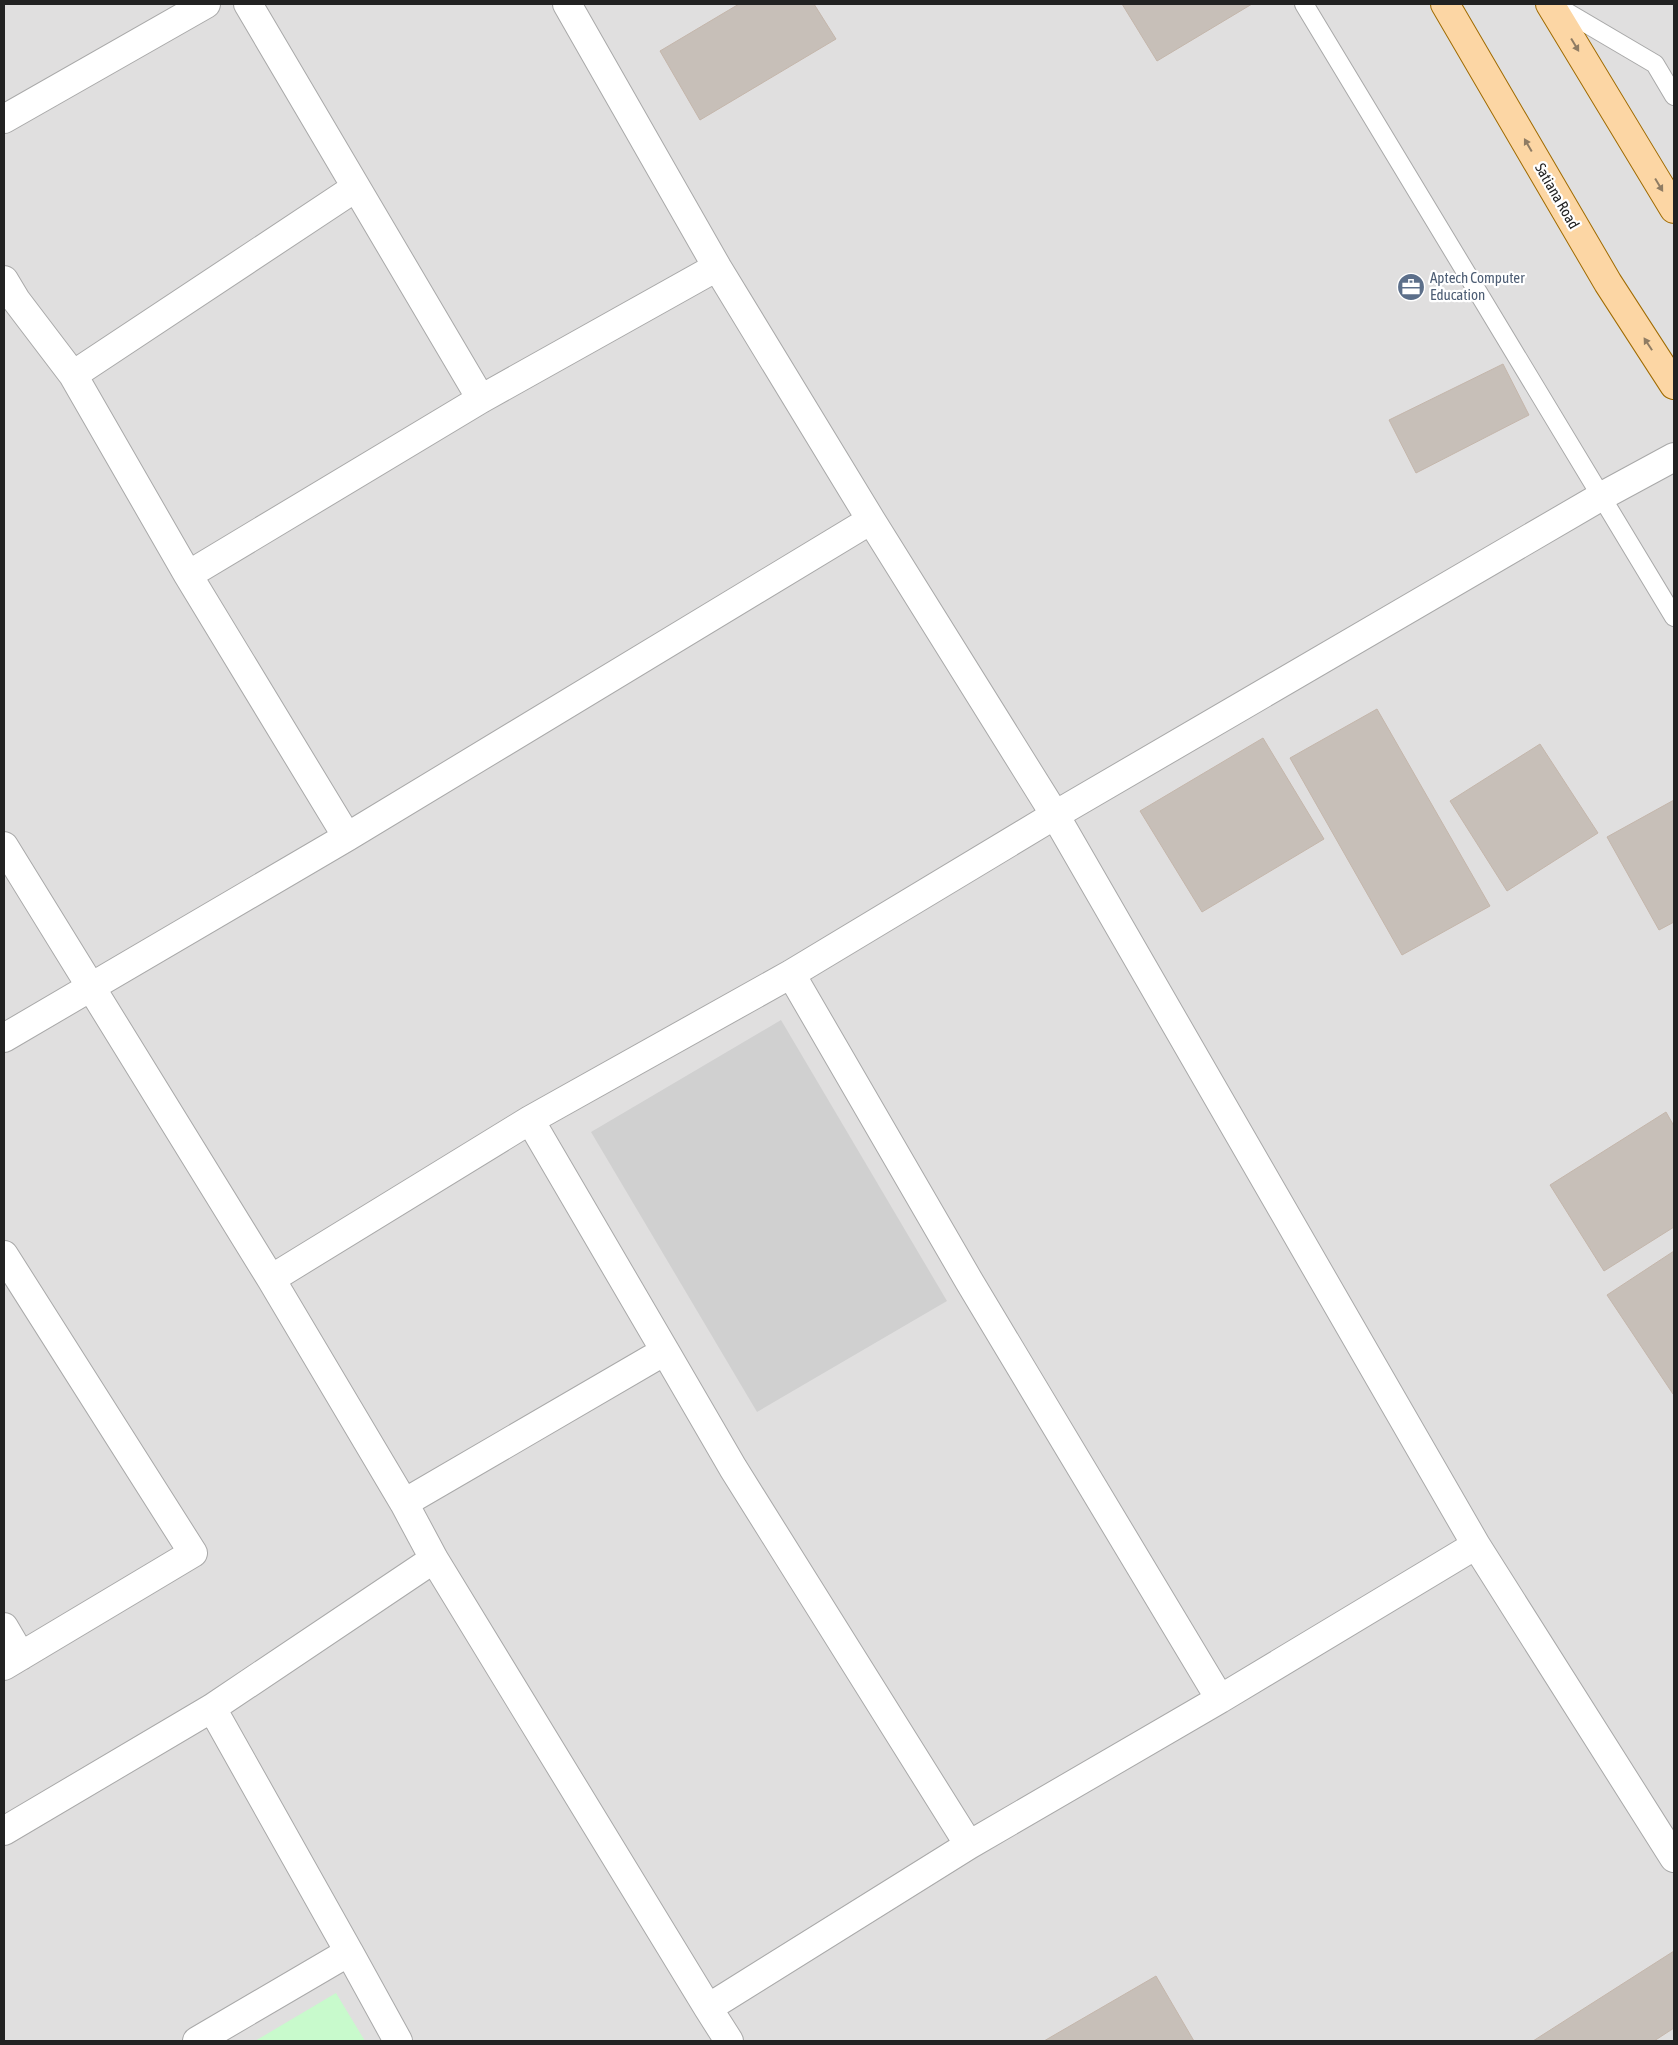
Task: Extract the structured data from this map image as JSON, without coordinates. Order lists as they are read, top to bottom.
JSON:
{
  "streets": {
    "main road": ["Satiana Road"]
  },
  "places": {
    "office": ["Aptech Computer Education"]
  }
}
